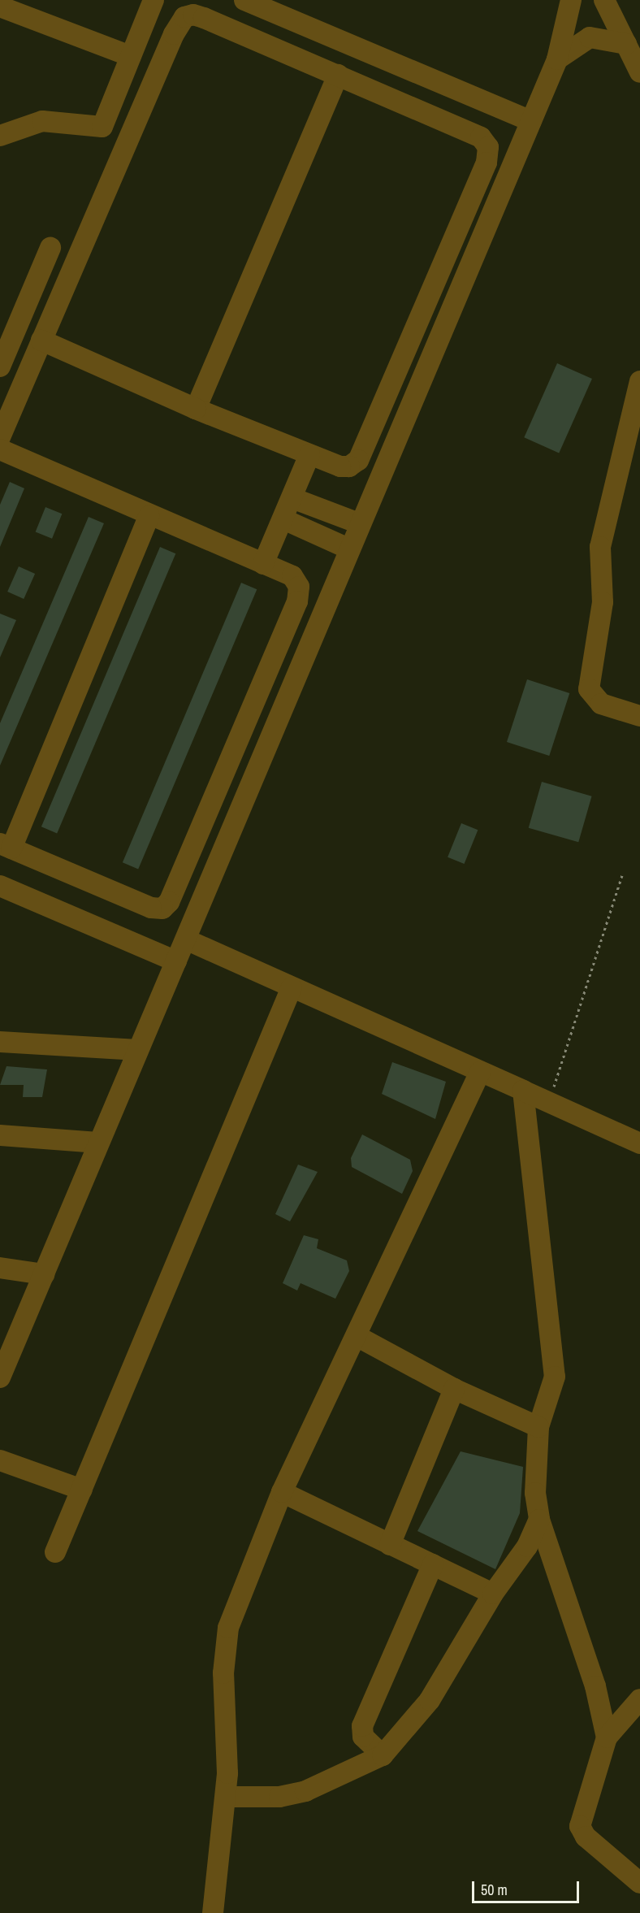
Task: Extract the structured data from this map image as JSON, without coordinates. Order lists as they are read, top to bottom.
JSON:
{
  "scale_bar": "50 m"
}
